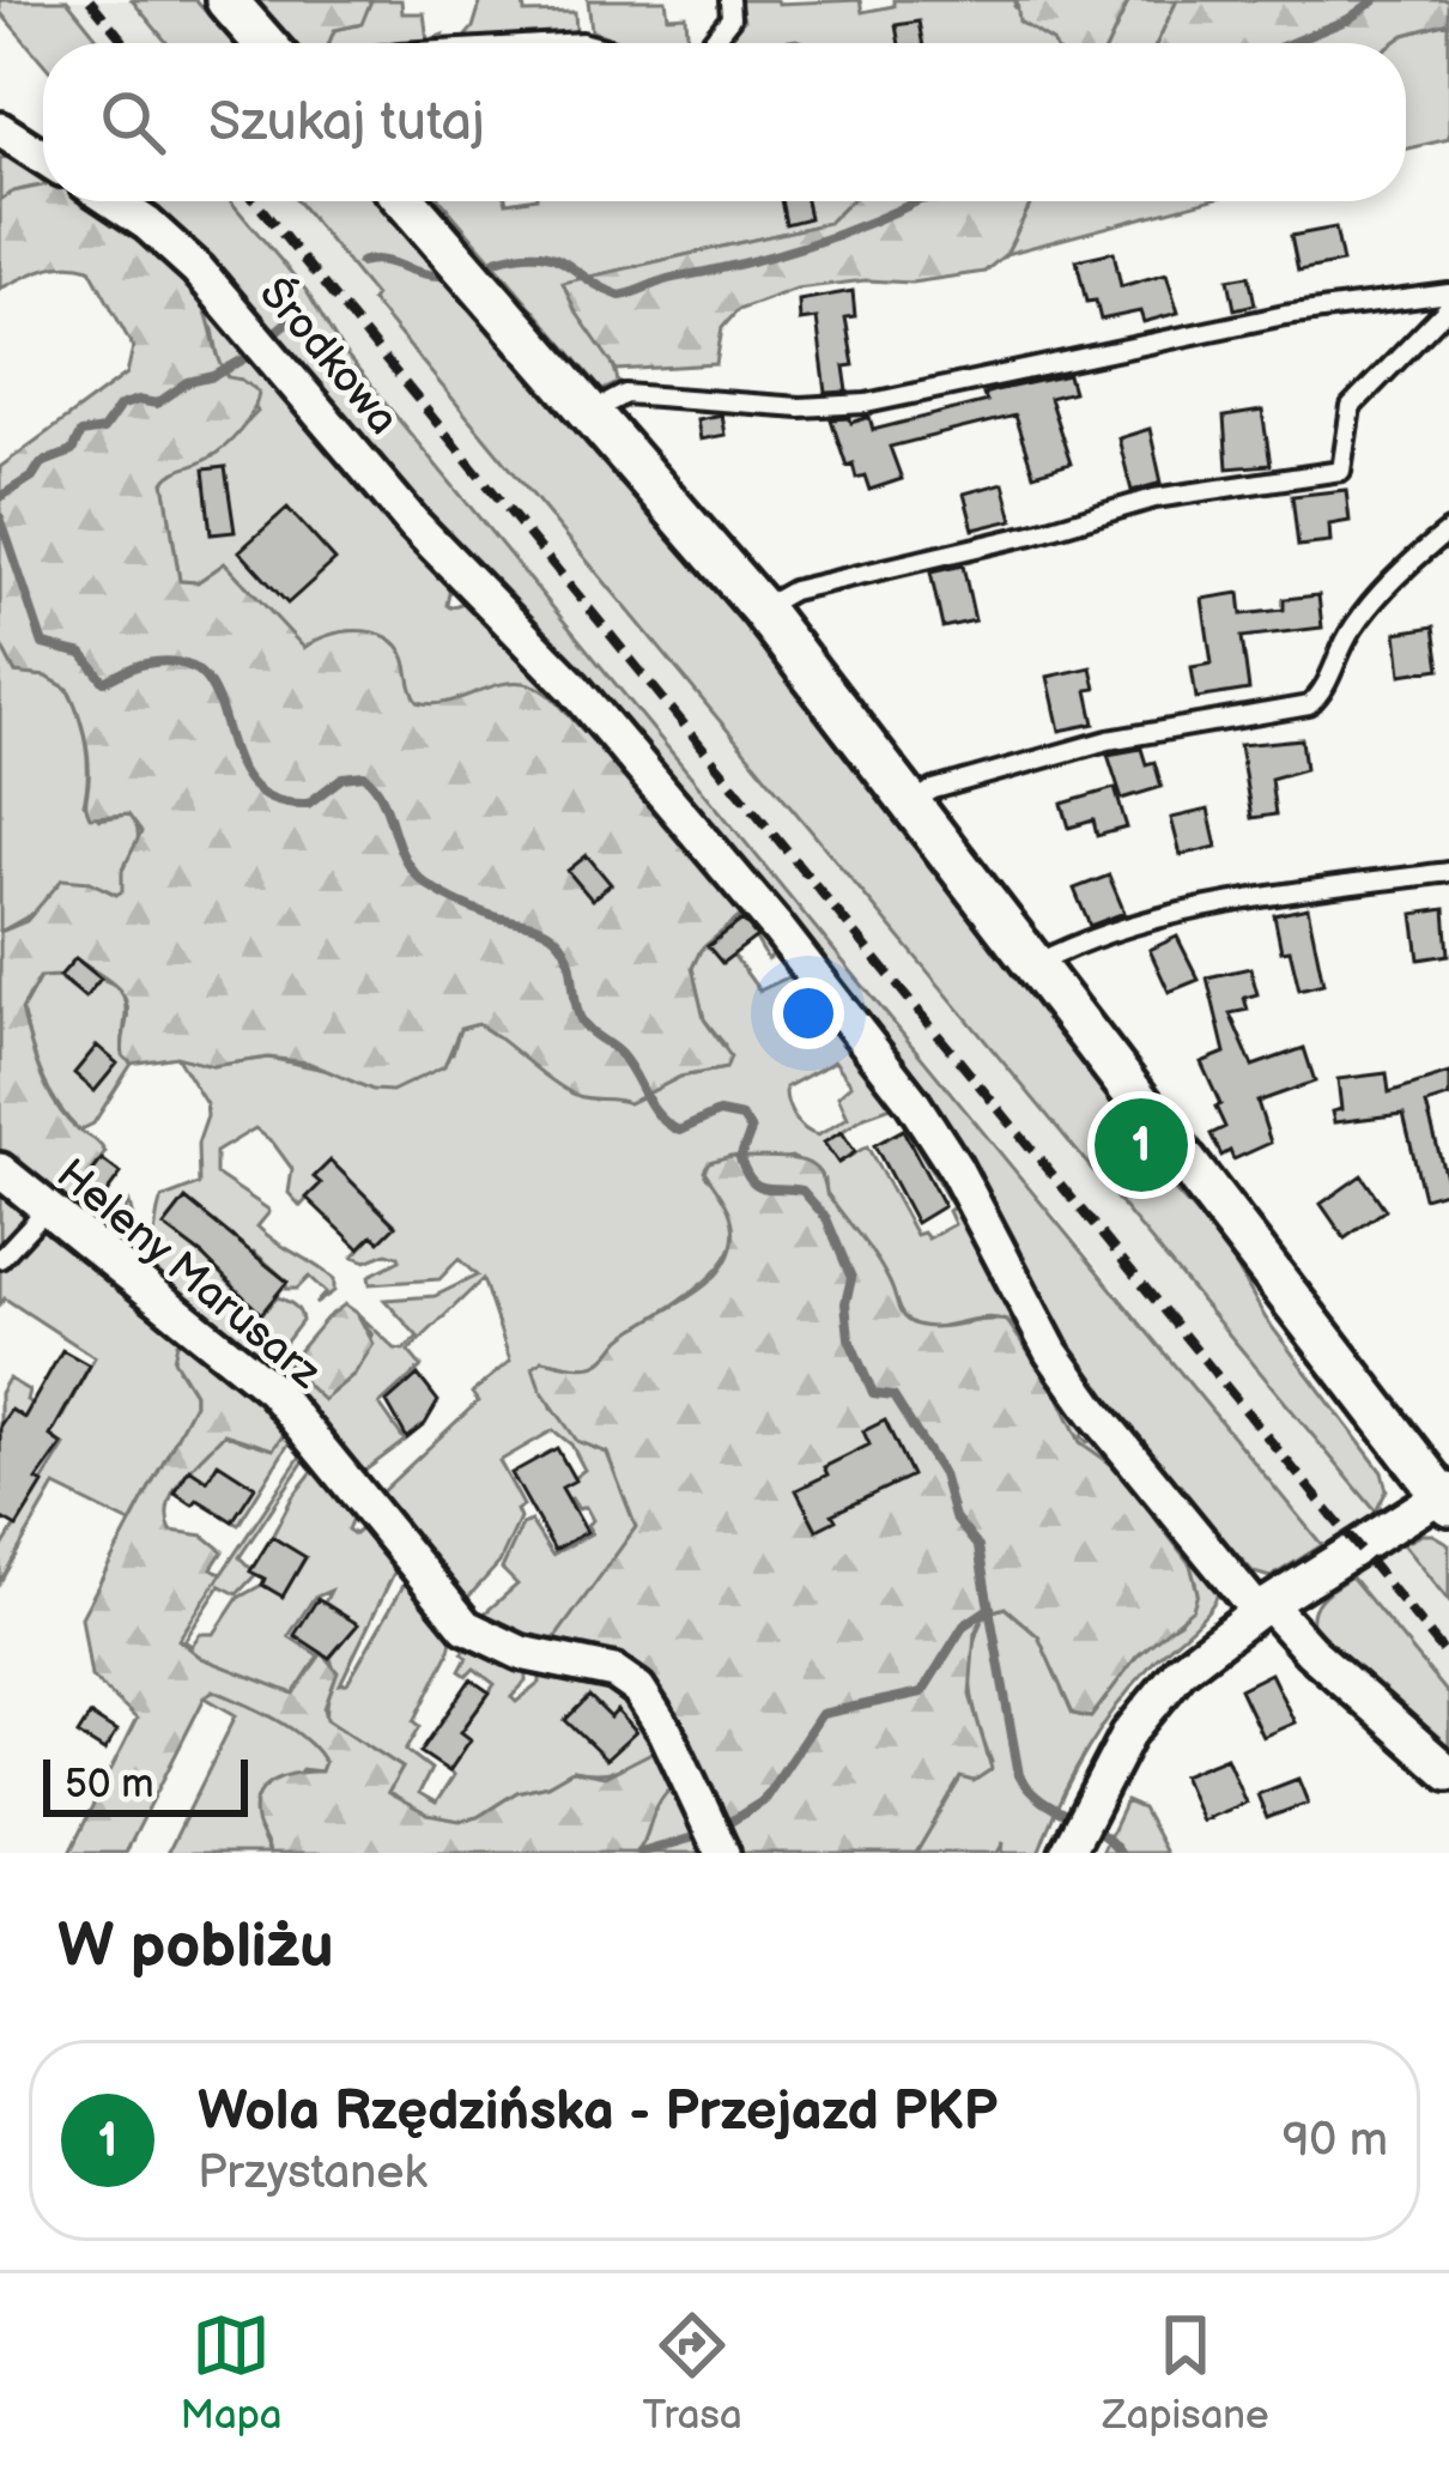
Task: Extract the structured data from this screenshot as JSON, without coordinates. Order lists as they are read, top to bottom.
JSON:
{
  "streets": {
    "street": ["Środkowa", "Heleny Marusarz"]
  },
  "scale_bar": "50 m",
  "page": {
    "search": "Szukaj tutaj",
    "pins": "1",
    "scale": "50 m",
    "heading": "W pobliżu",
    "list": [
      {
        "mark": "1",
        "name": "Wola Rzędzińska - Przejazd PKP",
        "note": "Przystanek",
        "value": "90 m"
      }
    ],
    "nav": ["Mapa", "Trasa", "Zapisane"]
  }
}
